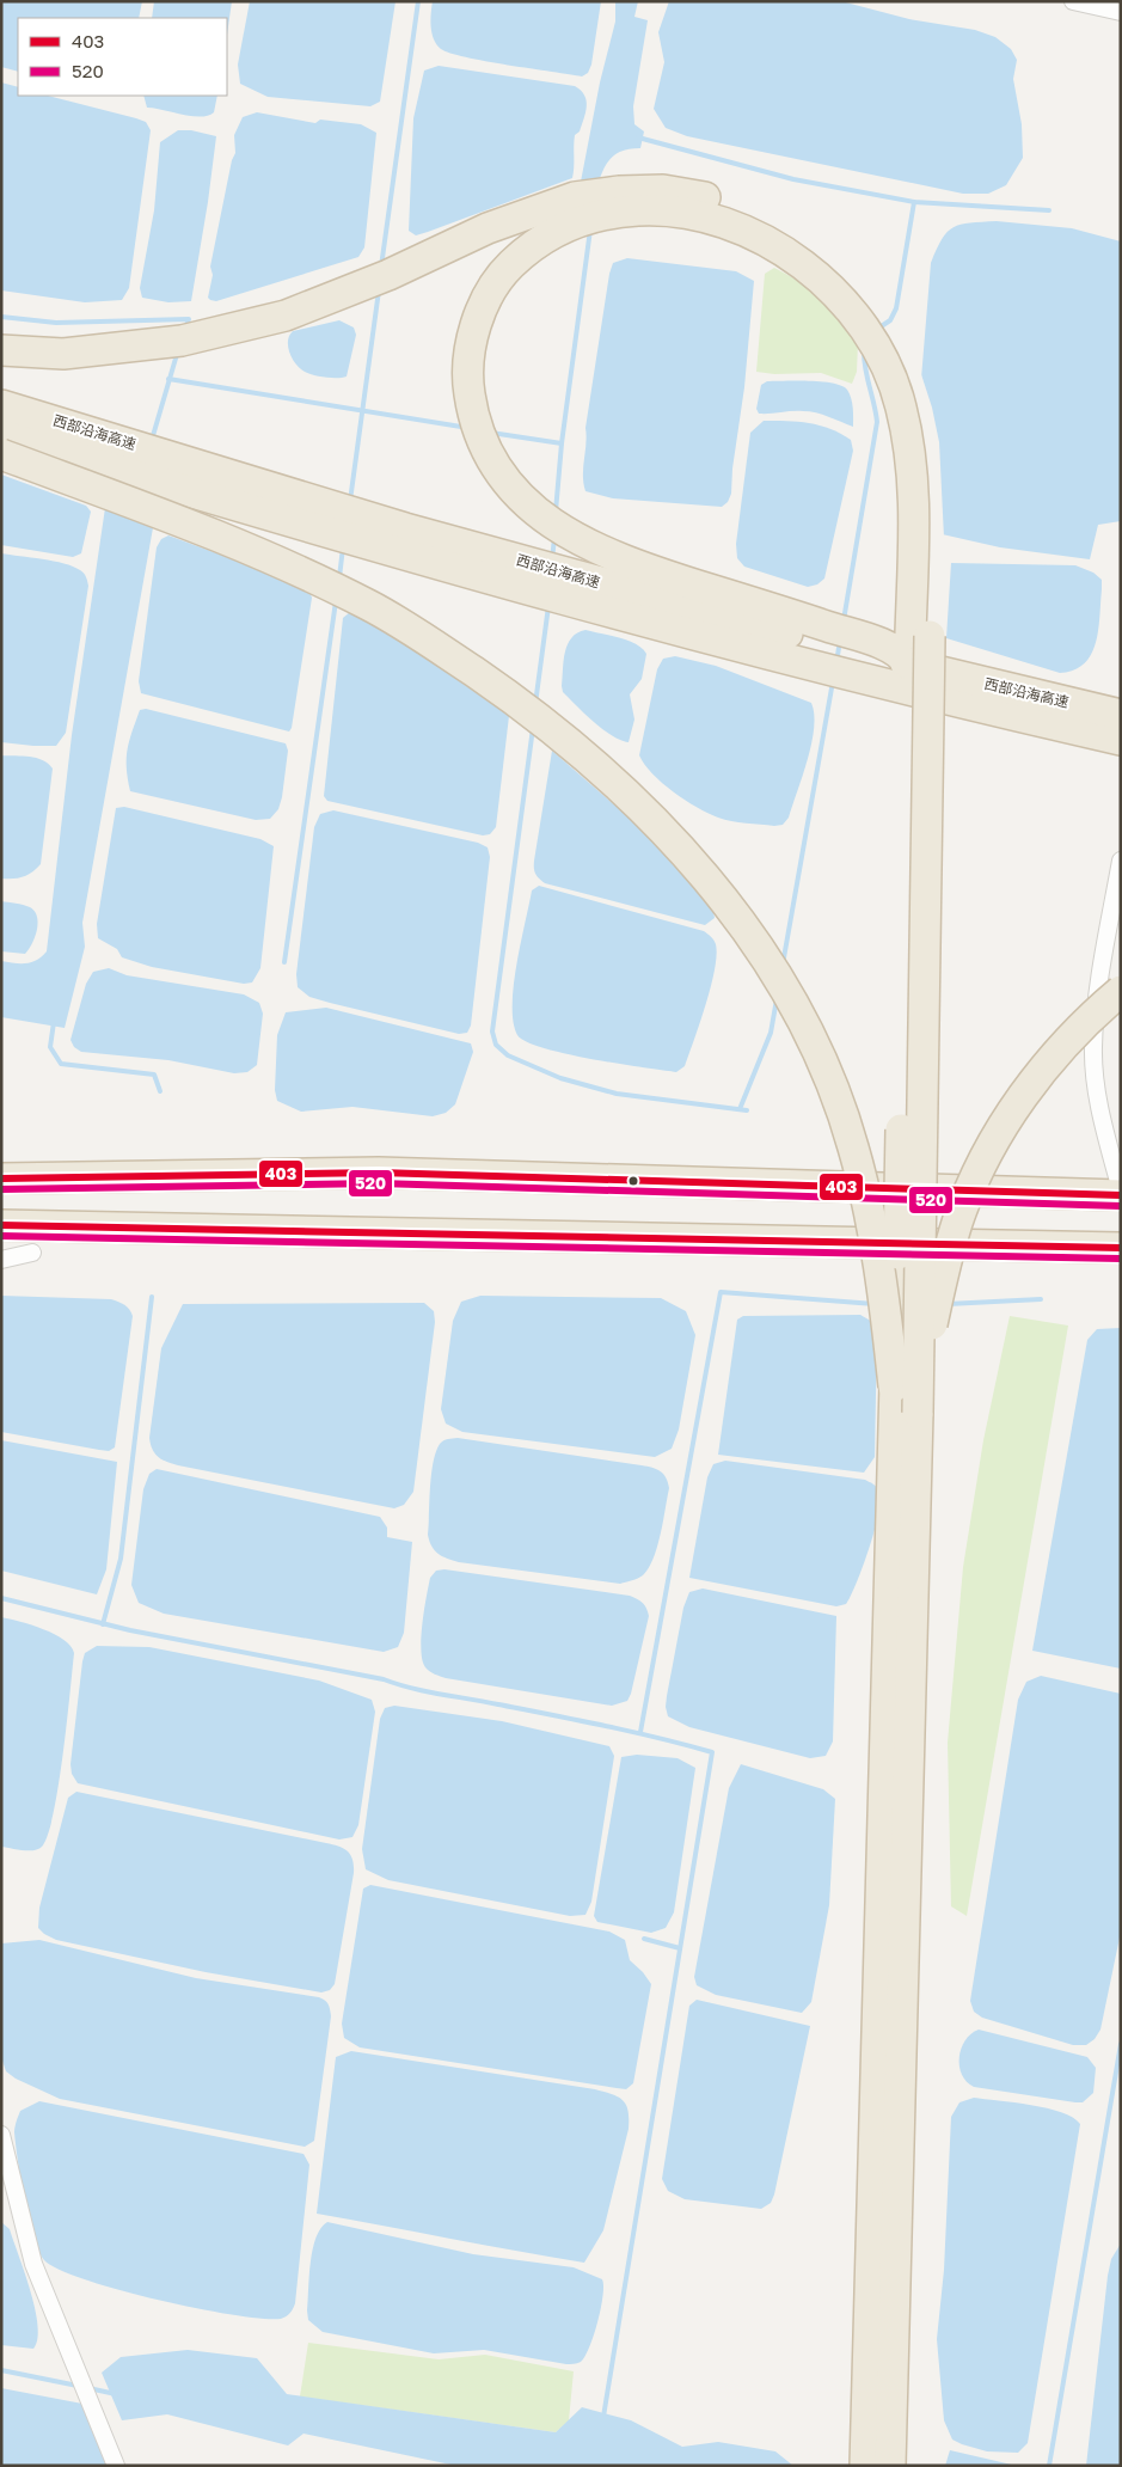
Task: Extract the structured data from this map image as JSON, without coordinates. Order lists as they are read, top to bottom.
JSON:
{
  "streets": {
    "highway": ["西部沿海高速"]
  },
  "lines": ["transit line 403", "transit line 520"],
  "legend": ["403", "520"]
}
